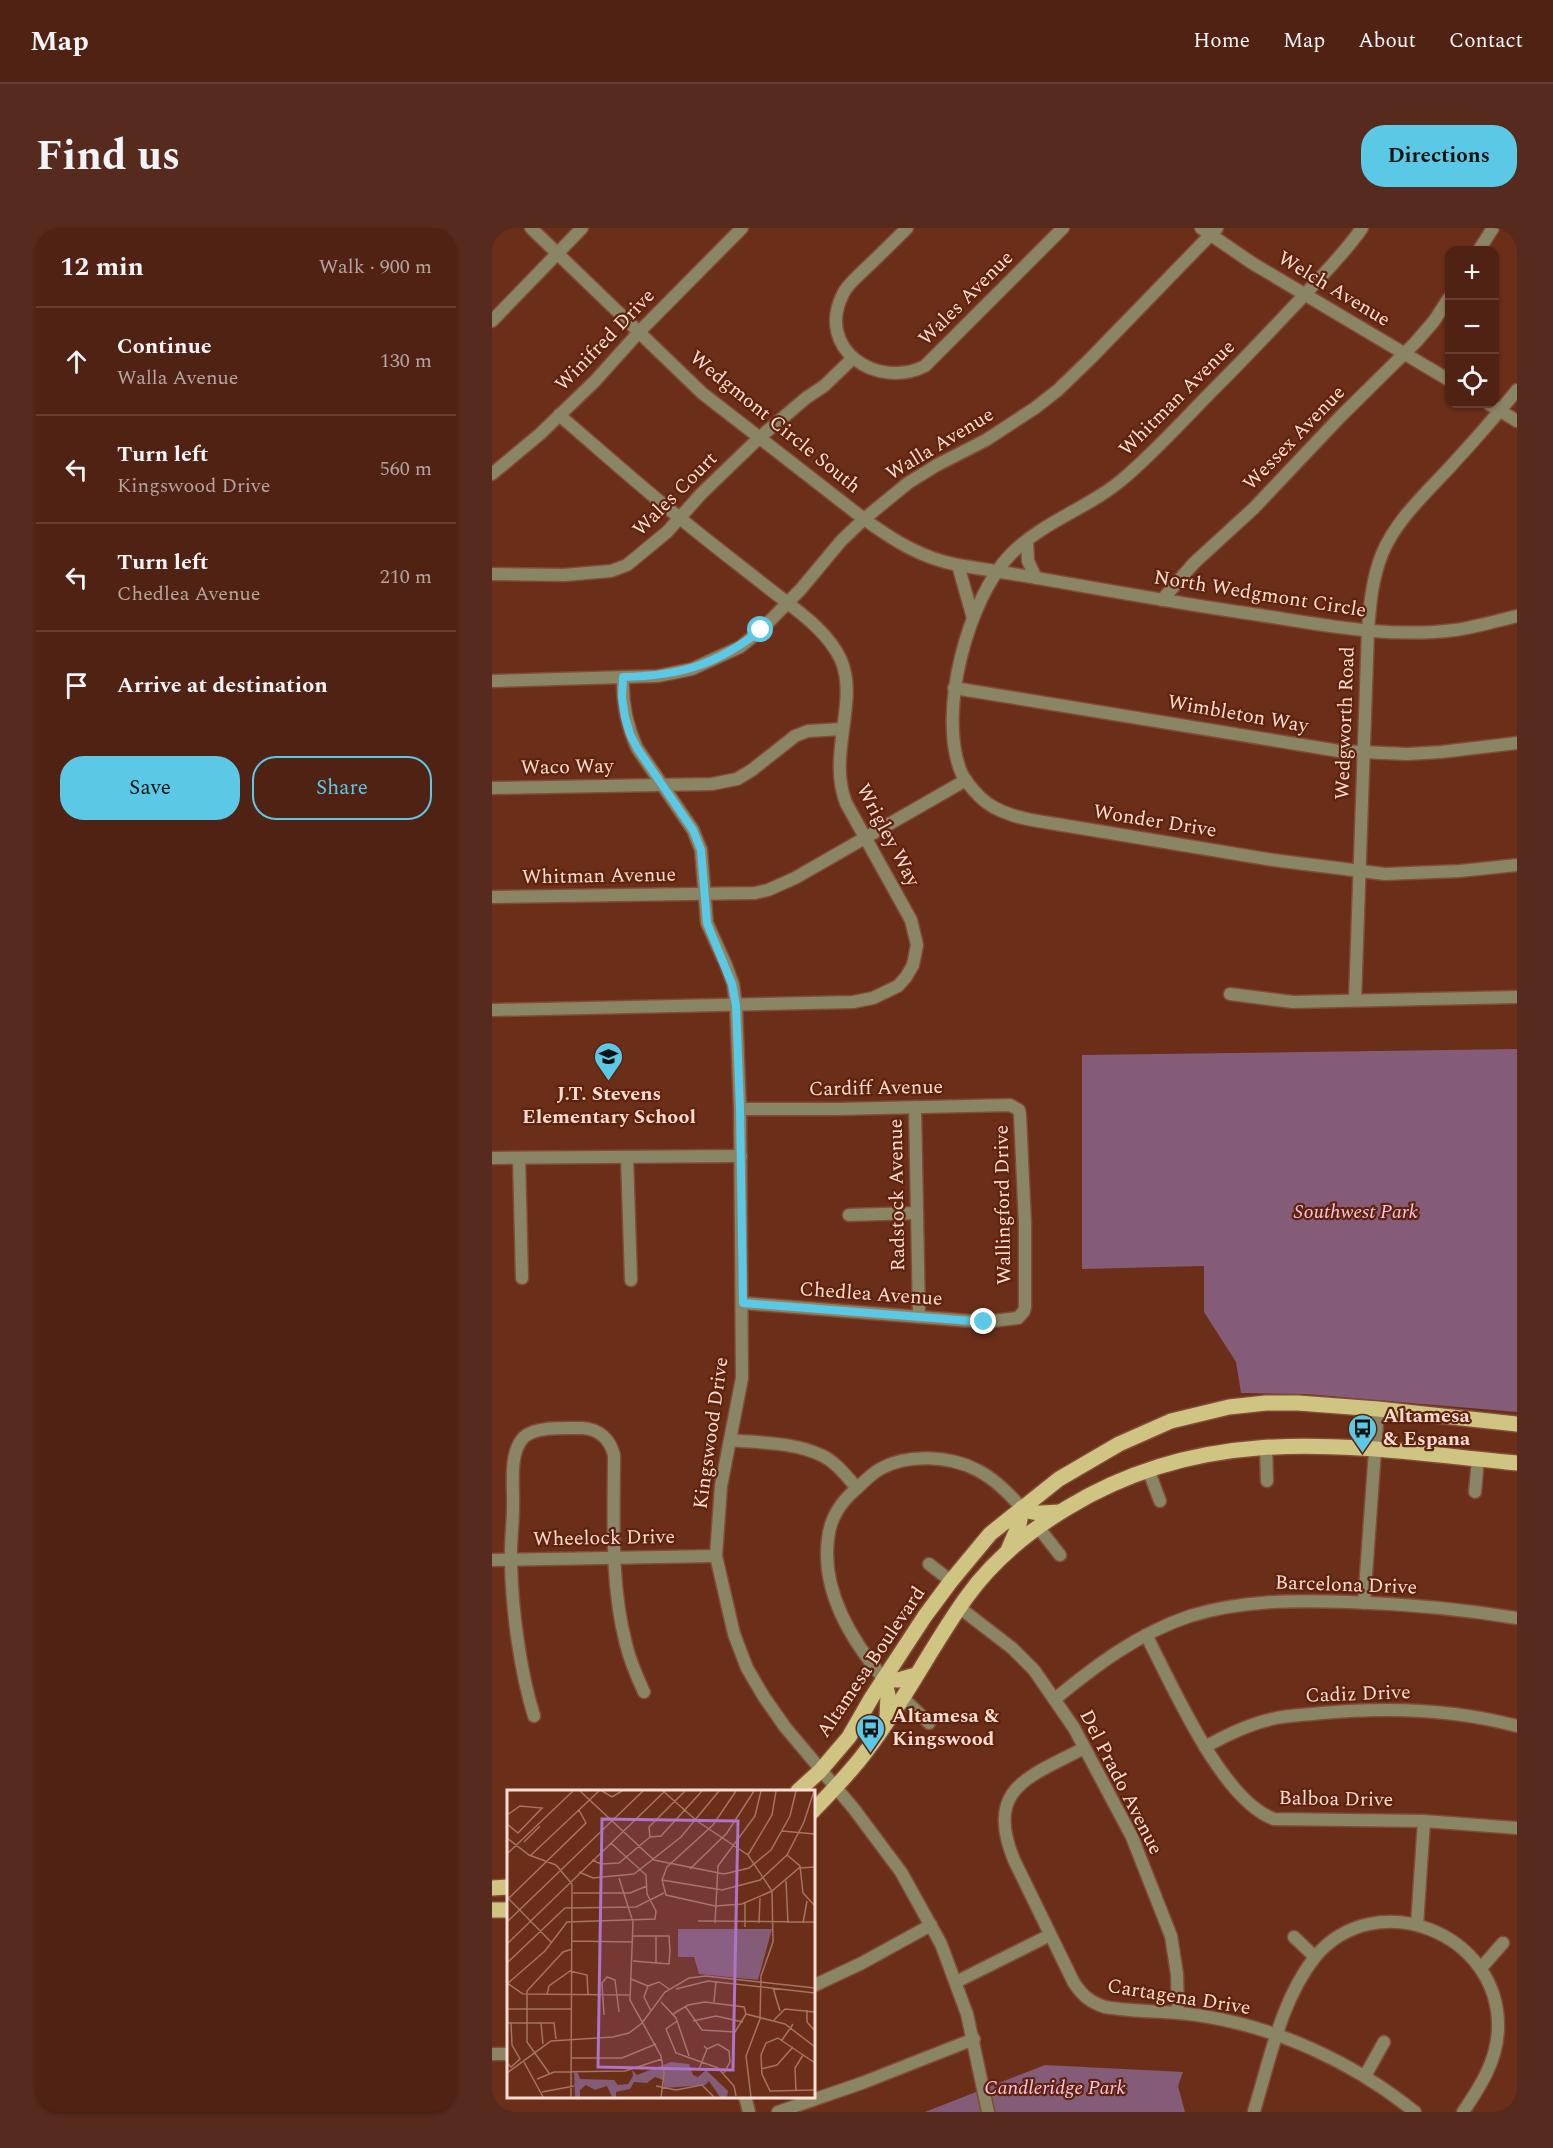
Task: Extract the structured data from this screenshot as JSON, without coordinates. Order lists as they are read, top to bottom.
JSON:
{
  "streets": {
    "main road": ["Altamesa Boulevard"],
    "street": [
      "Welch Avenue",
      "Wales Avenue",
      "Winifred Drive",
      "Whitman Avenue",
      "Wedgmont Circle South",
      "Wessex Avenue",
      "Walla Avenue",
      "Wales Court",
      "North Wedgmont Circle",
      "Wimbleton Way",
      "Wedgworth Road",
      "Waco Way",
      "Wonder Drive",
      "Wrigley Way",
      "Cardiff Avenue",
      "Radstock Avenue",
      "Wallingford Drive",
      "Chedlea Avenue",
      "Kingswood Drive",
      "Wheelock Drive",
      "Barcelona Drive",
      "Cadiz Drive",
      "Del Prado Avenue",
      "Balboa Drive",
      "Cartagena Drive"
    ]
  },
  "crossings": [
    ["Welch Avenue", "Whitman Avenue"],
    ["Welch Avenue", "Wessex Avenue"],
    ["Welch Avenue", "Walla Avenue"],
    ["Wales Avenue", "Wales Court"],
    ["Winifred Drive", "Wedgmont Circle South"],
    ["Winifred Drive", "Wrigley Way"],
    ["Whitman Avenue", "Wedgmont Circle South"],
    ["Whitman Avenue", "North Wedgmont Circle"],
    ["Whitman Avenue", "Wonder Drive"],
    ["Whitman Avenue", "Wrigley Way"],
    ["Whitman Avenue", "Kingswood Drive"],
    ["Wedgmont Circle South", "Walla Avenue"],
    ["Wedgmont Circle South", "Wales Court"],
    ["Wedgmont Circle South", "North Wedgmont Circle"],
    ["Wedgmont Circle South", "Wonder Drive"],
    ["Wessex Avenue", "North Wedgmont Circle"],
    ["Walla Avenue", "Wrigley Way"],
    ["Walla Avenue", "Kingswood Drive"],
    ["Wales Court", "Wrigley Way"],
    ["North Wedgmont Circle", "Wedgworth Road"],
    ["North Wedgmont Circle", "Wonder Drive"],
    ["Wimbleton Way", "Wedgworth Road"],
    ["Wimbleton Way", "Wonder Drive"],
    ["Wedgworth Road", "Wonder Drive"],
    ["Waco Way", "Wrigley Way"],
    ["Waco Way", "Kingswood Drive"],
    ["Wrigley Way", "Kingswood Drive"],
    ["Cardiff Avenue", "Radstock Avenue"],
    ["Cardiff Avenue", "Wallingford Drive"],
    ["Cardiff Avenue", "Kingswood Drive"],
    ["Radstock Avenue", "Chedlea Avenue"],
    ["Wallingford Drive", "Chedlea Avenue"],
    ["Chedlea Avenue", "Kingswood Drive"],
    ["Kingswood Drive", "Wheelock Drive"],
    ["Kingswood Drive", "Altamesa Boulevard"],
    ["Barcelona Drive", "Del Prado Avenue"],
    ["Barcelona Drive", "Balboa Drive"],
    ["Cadiz Drive", "Balboa Drive"],
    ["Del Prado Avenue", "Cartagena Drive"]
  ],
  "parks": ["Southwest Park", "Candleridge Park"],
  "places": {
    "school or university": ["J.T. Stevens Elementary School"],
    "bus stop": ["Altamesa & Espana", "Altamesa & Kingswood"]
  },
  "page": {
    "header": "Map",
    "nav": [
      "Home",
      "Map",
      "About",
      "Contact"
    ],
    "title": "Find us",
    "buttons": [
      "Directions",
      ["Save", "Share"]
    ],
    "heading": ["12 min", "Walk · 900 m"],
    "map_buttons": ["+", "−"],
    "list": [
      ["Continue", "Walla Avenue", "130 m"],
      ["Turn left", "Kingswood Drive", "560 m"],
      ["Turn left", "Chedlea Avenue", "210 m"],
      "Arrive at destination"
    ]
  }
}
